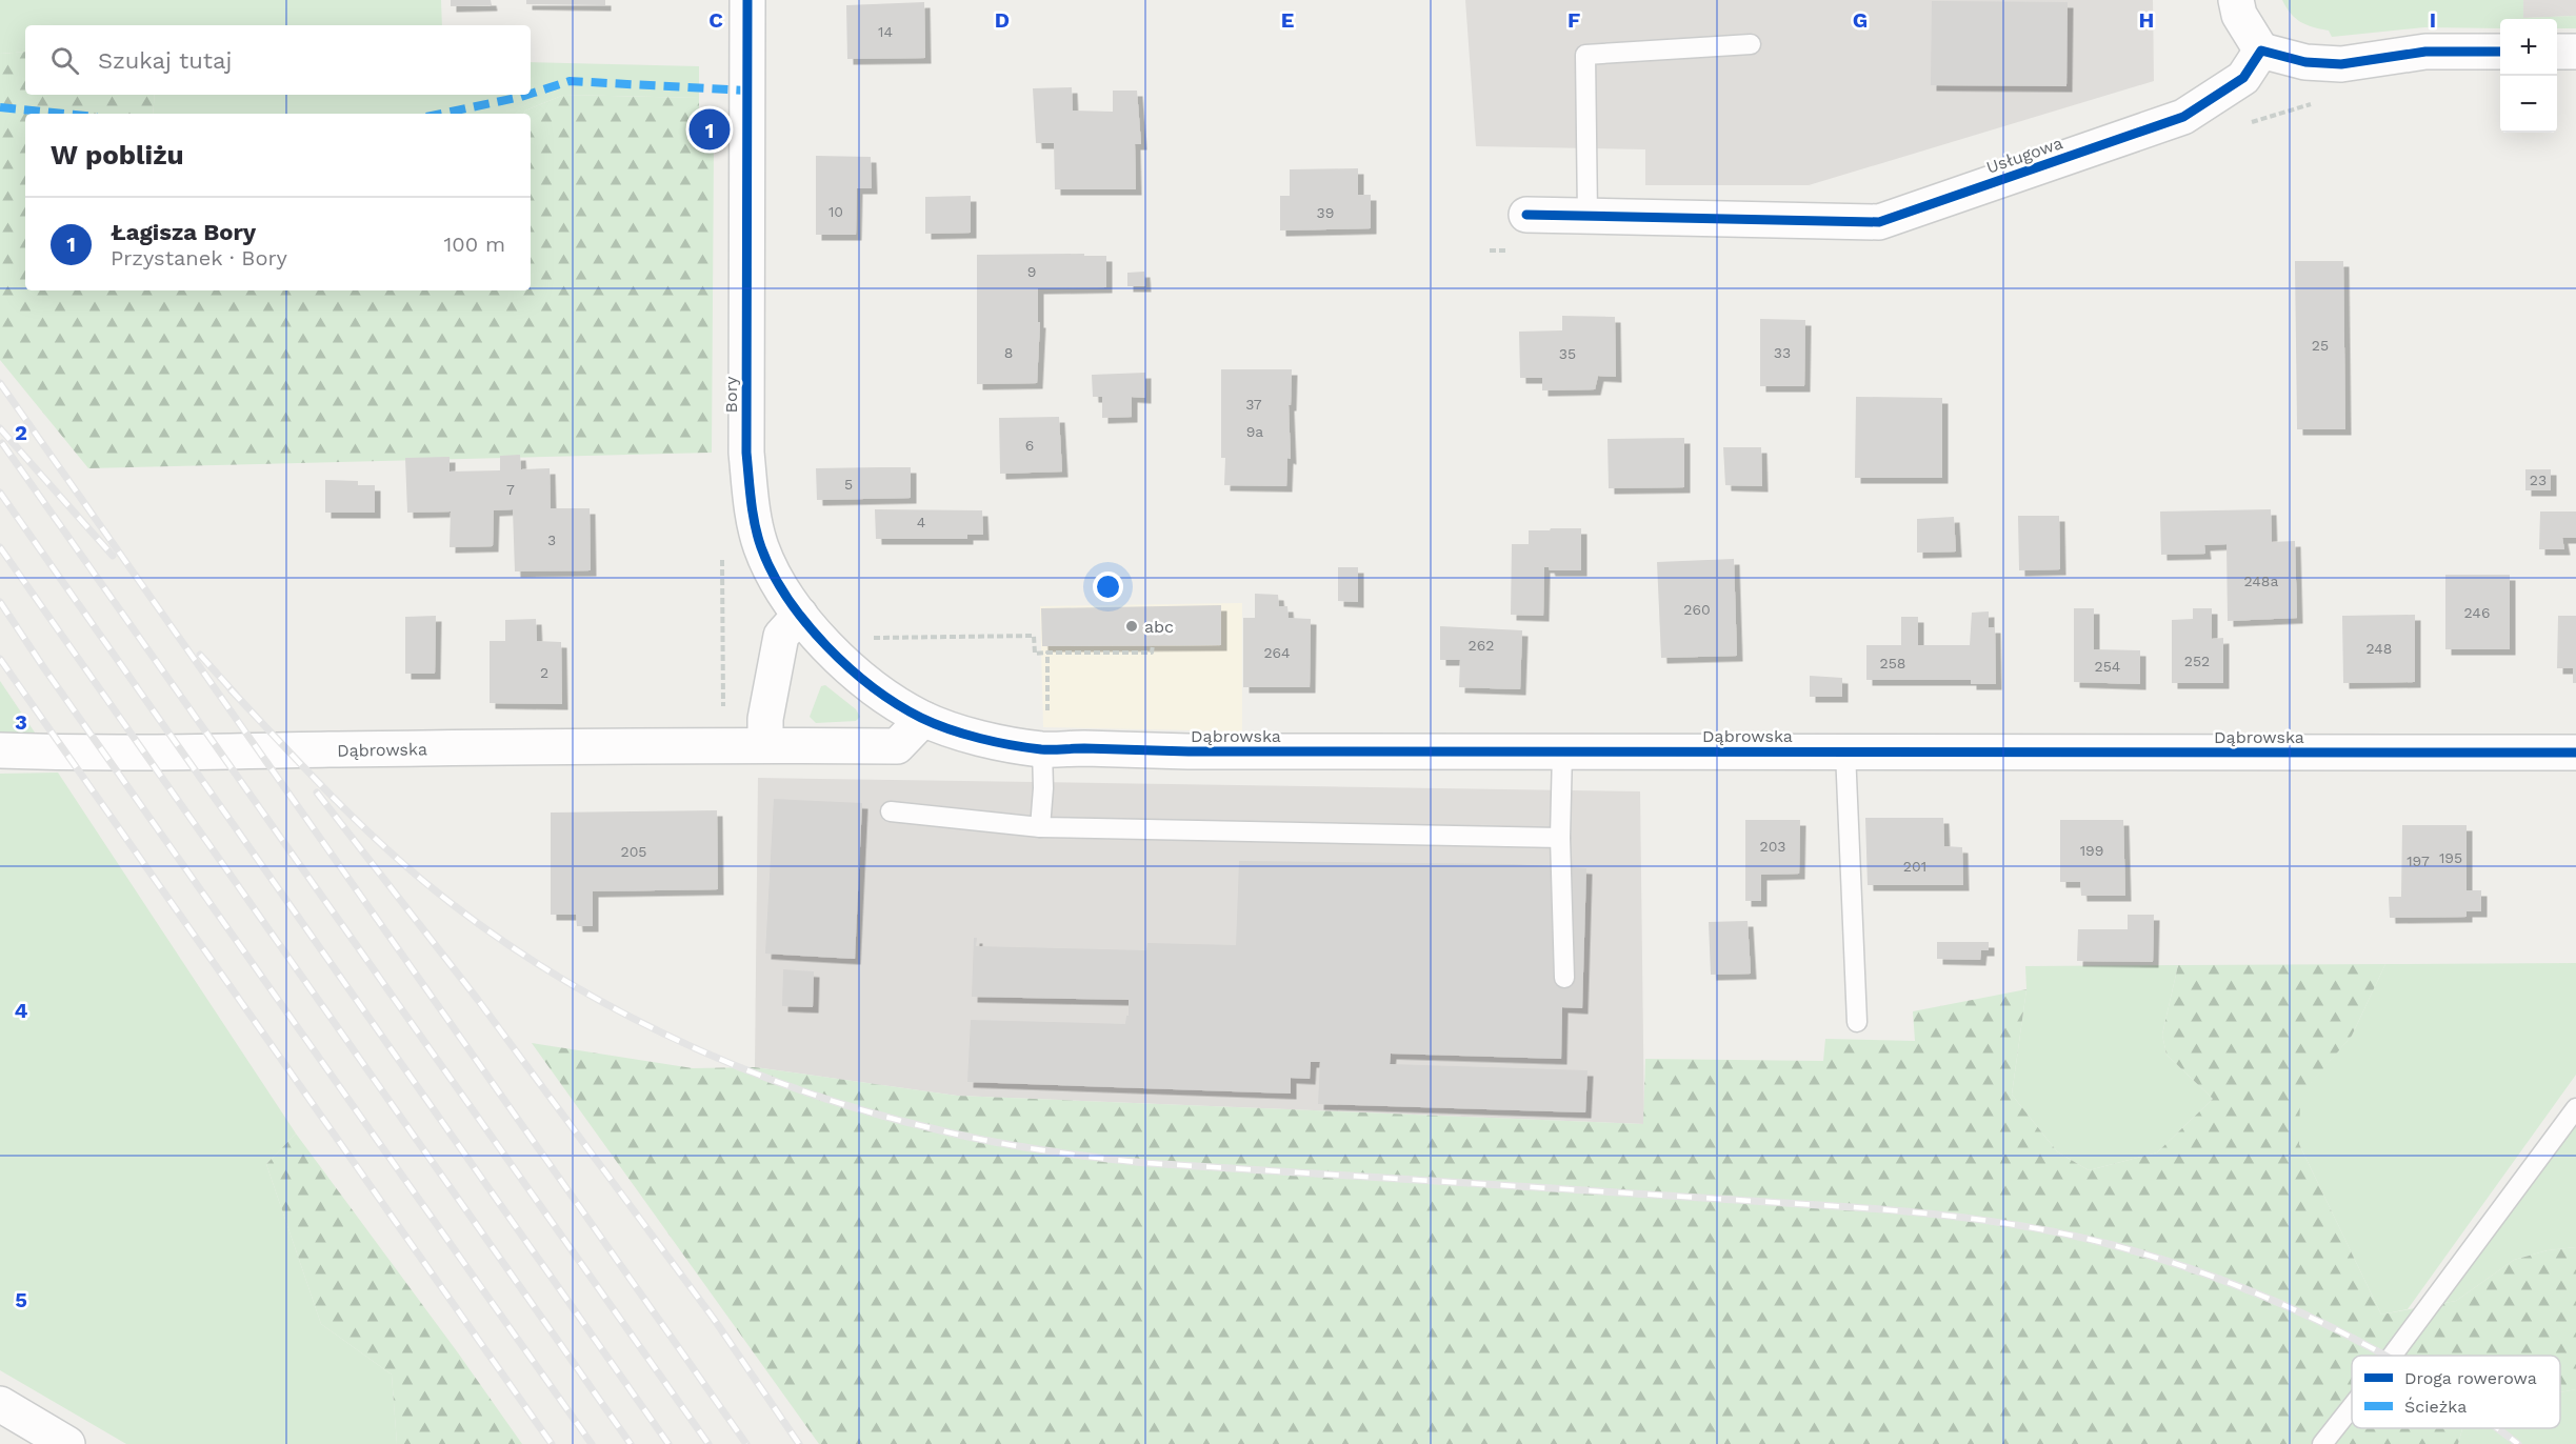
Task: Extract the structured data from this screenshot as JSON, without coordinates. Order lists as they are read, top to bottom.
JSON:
{
  "streets": {
    "street": ["Usługowa", "Bory", "Dąbrowska"]
  },
  "crossings": [
    ["Bory", "Dąbrowska"]
  ],
  "places": ["abc"],
  "house_numbers": [
    "14",
    "10",
    "39",
    "9",
    "25",
    "8",
    "33",
    "35",
    "37",
    "9a",
    "6",
    "23",
    "5",
    "7",
    "4",
    "3",
    "248a",
    "260",
    "246",
    "262",
    "248",
    "264",
    "252",
    "258",
    "254",
    "2",
    "203",
    "199",
    "205",
    "195",
    "197",
    "201"
  ],
  "legend": ["Droga rowerowa", "Ścieżka"],
  "page": {
    "map_buttons": ["+", "−"],
    "search": "Szukaj tutaj",
    "pins": "1",
    "heading": "W pobliżu",
    "list": [
      {
        "mark": "1",
        "name": "Łagisza Bory",
        "note": "Przystanek · Bory",
        "value": "100 m"
      }
    ]
  },
  "grid": {
    "columns": [
      "C",
      "D",
      "E",
      "F",
      "G",
      "H",
      "I"
    ],
    "rows": [
      "2",
      "3",
      "4",
      "5"
    ]
  }
}
